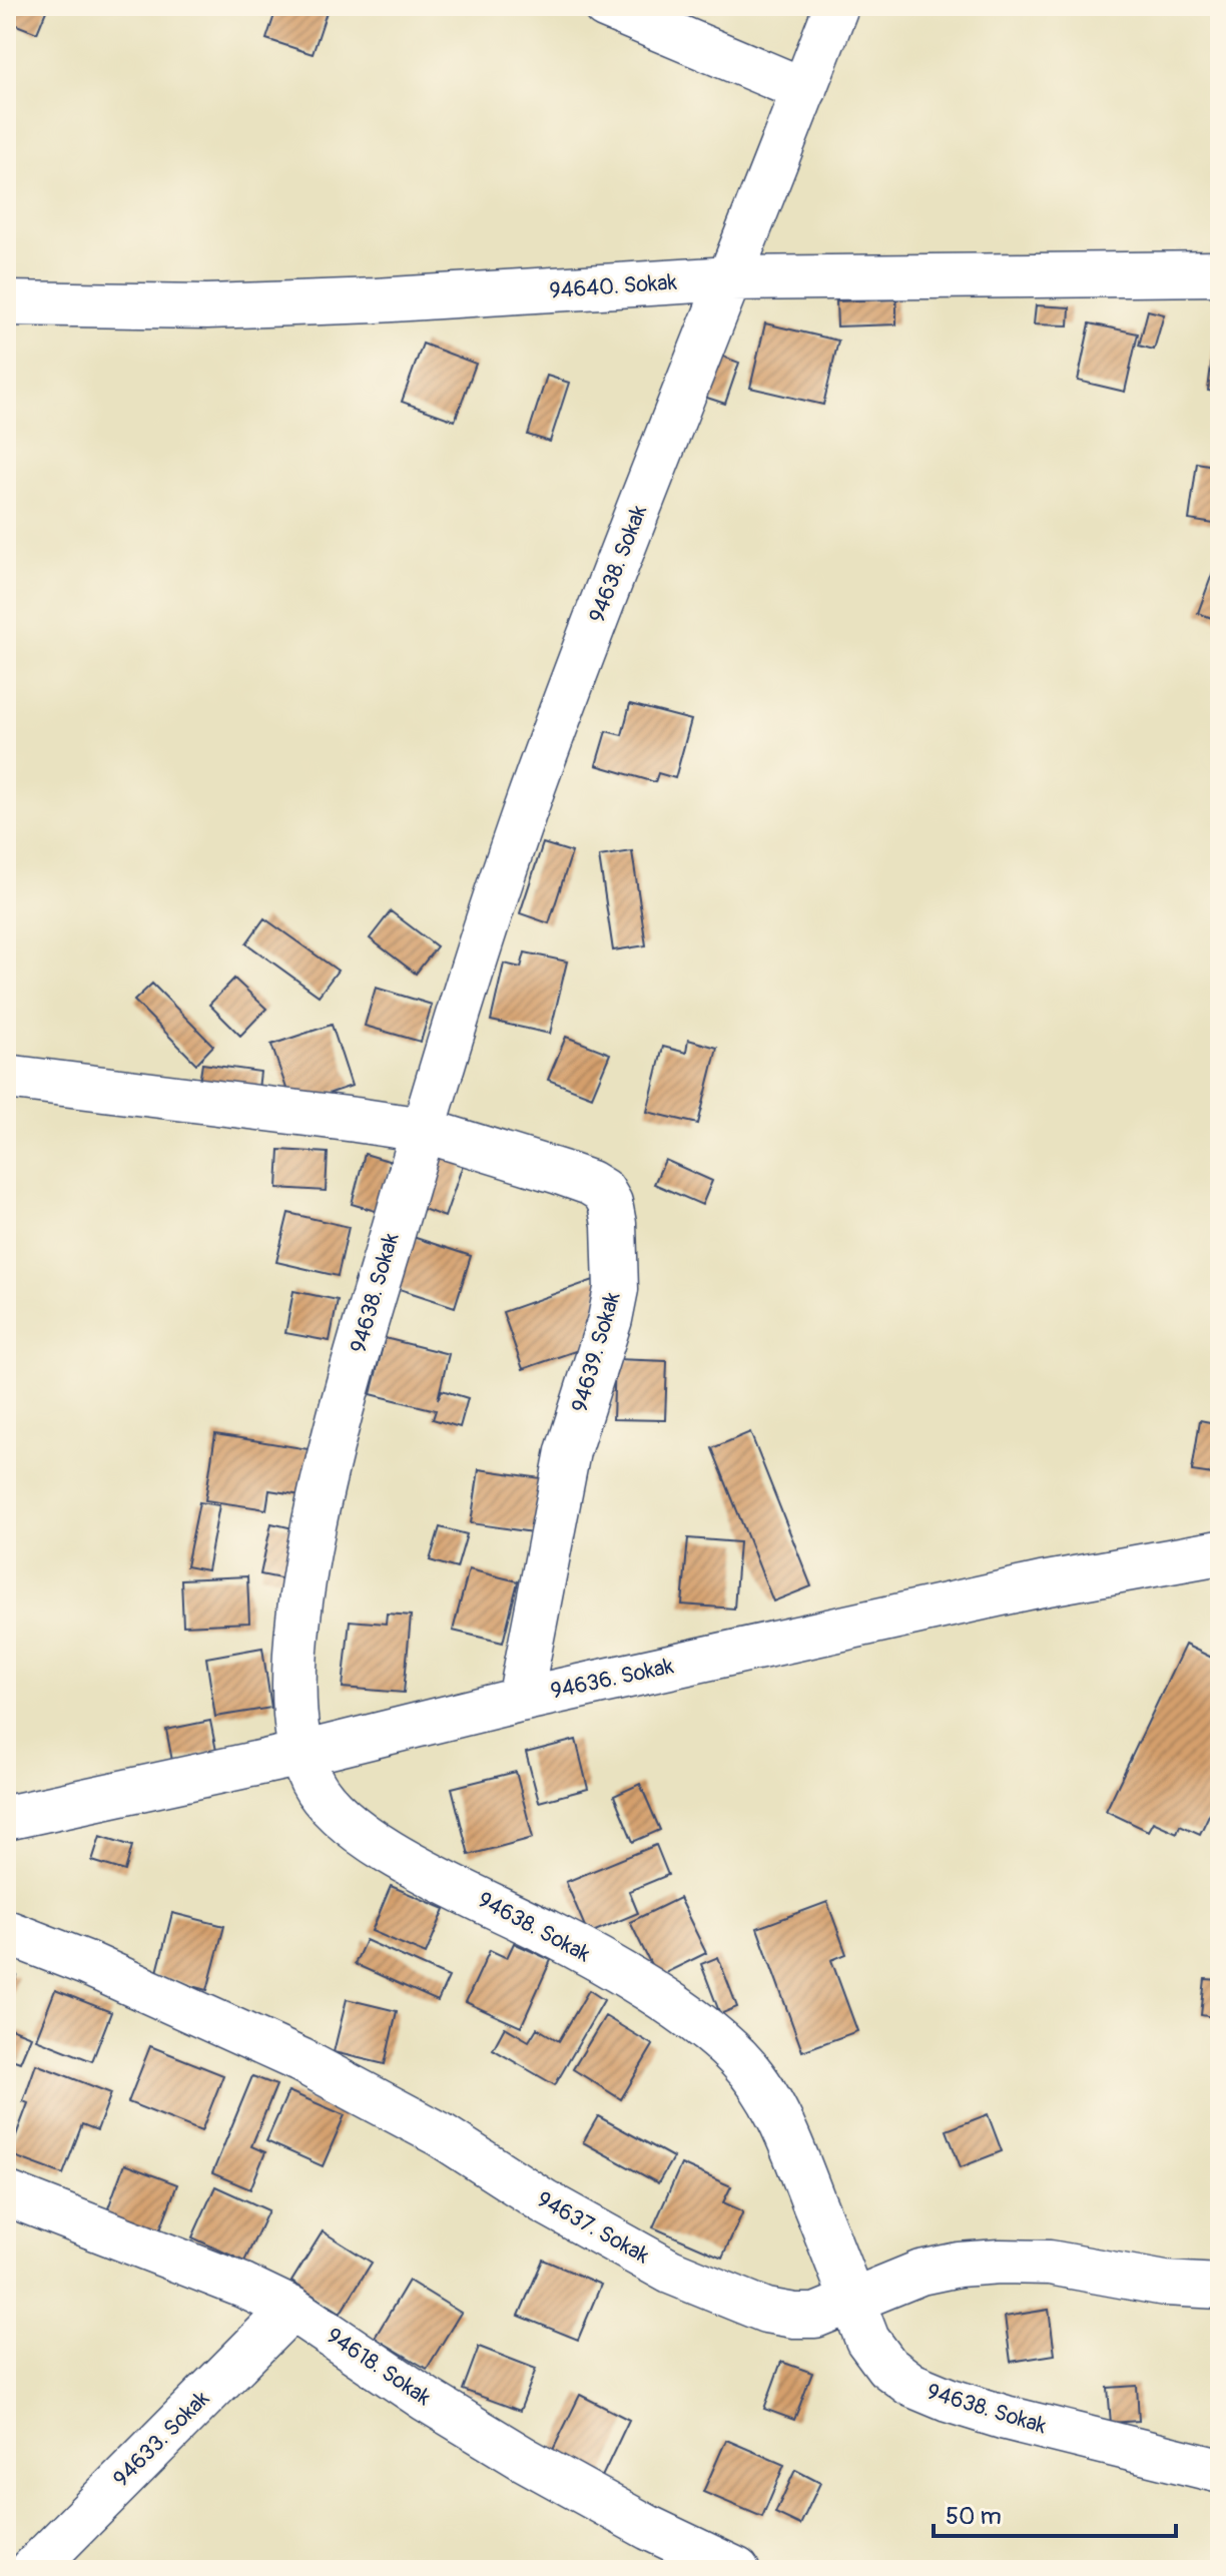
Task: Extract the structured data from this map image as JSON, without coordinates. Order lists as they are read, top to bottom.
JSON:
{
  "streets": {
    "street": [
      "94640. Sokak",
      "94638. Sokak",
      "94639. Sokak",
      "94636. Sokak",
      "94637. Sokak",
      "94618. Sokak",
      "94633. Sokak"
    ]
  },
  "crossings": [
    ["94640. Sokak", "94638. Sokak"],
    ["94638. Sokak", "94639. Sokak"],
    ["94638. Sokak", "94636. Sokak"],
    ["94638. Sokak", "94637. Sokak"],
    ["94639. Sokak", "94636. Sokak"],
    ["94618. Sokak", "94633. Sokak"]
  ],
  "scale_bar": "50 m"
}
